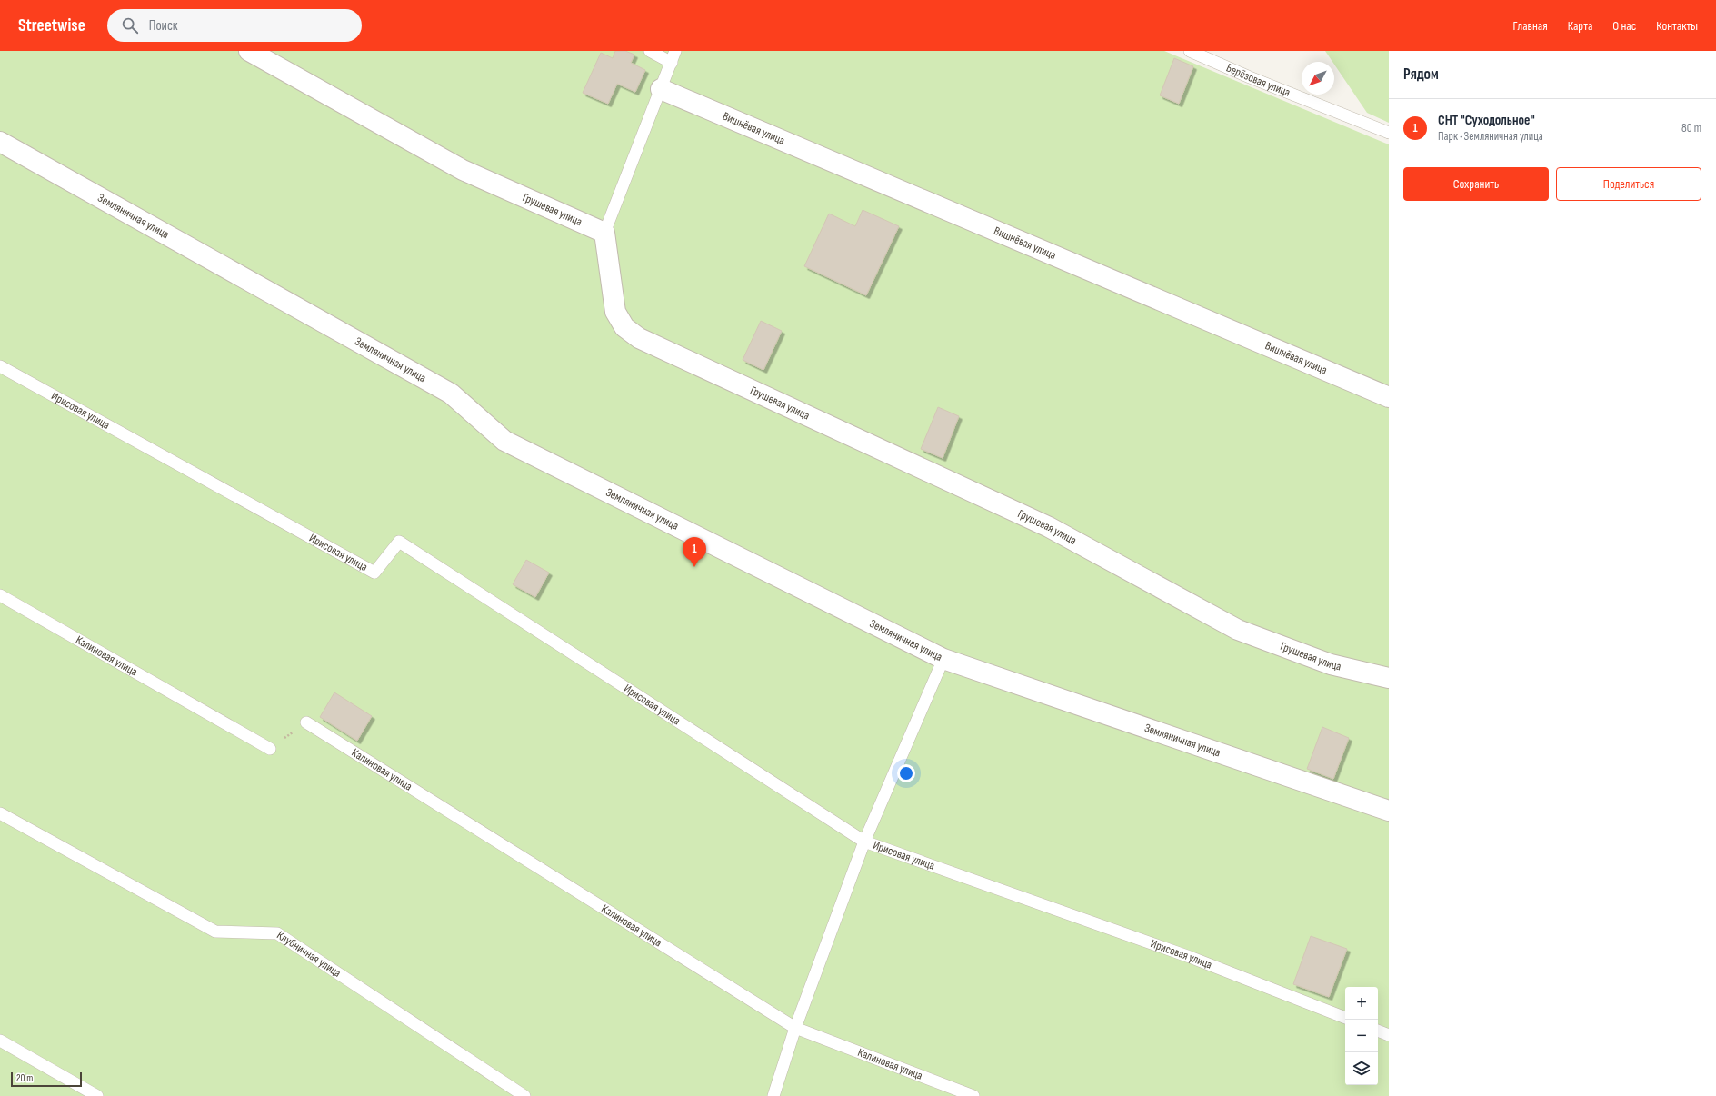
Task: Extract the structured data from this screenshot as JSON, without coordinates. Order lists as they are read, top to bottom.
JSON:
{
  "streets": {
    "street": ["Вишнёвая улица", "Грушевая улица", "Земляничная улица"],
    "lane": [
      "Берёзовая улица",
      "Ирисовая улица",
      "Калиновая улица",
      "Клубничная улица"
    ]
  },
  "scale_bar": "20 m",
  "north": "bottom left",
  "page": {
    "header": "Streetwise",
    "search": "Поиск",
    "nav": [
      "Главная",
      "Карта",
      "О нас",
      "Контакты"
    ],
    "heading": "Рядом",
    "list": [
      {
        "mark": "1",
        "name": "СНТ \"Суходольное\"",
        "note": "Парк · Земляничная улица",
        "value": "80 m"
      }
    ],
    "buttons": ["Сохранить", "Поделиться"],
    "pins": "1",
    "map_buttons": ["+", "−"],
    "scale": "20 m"
  }
}
